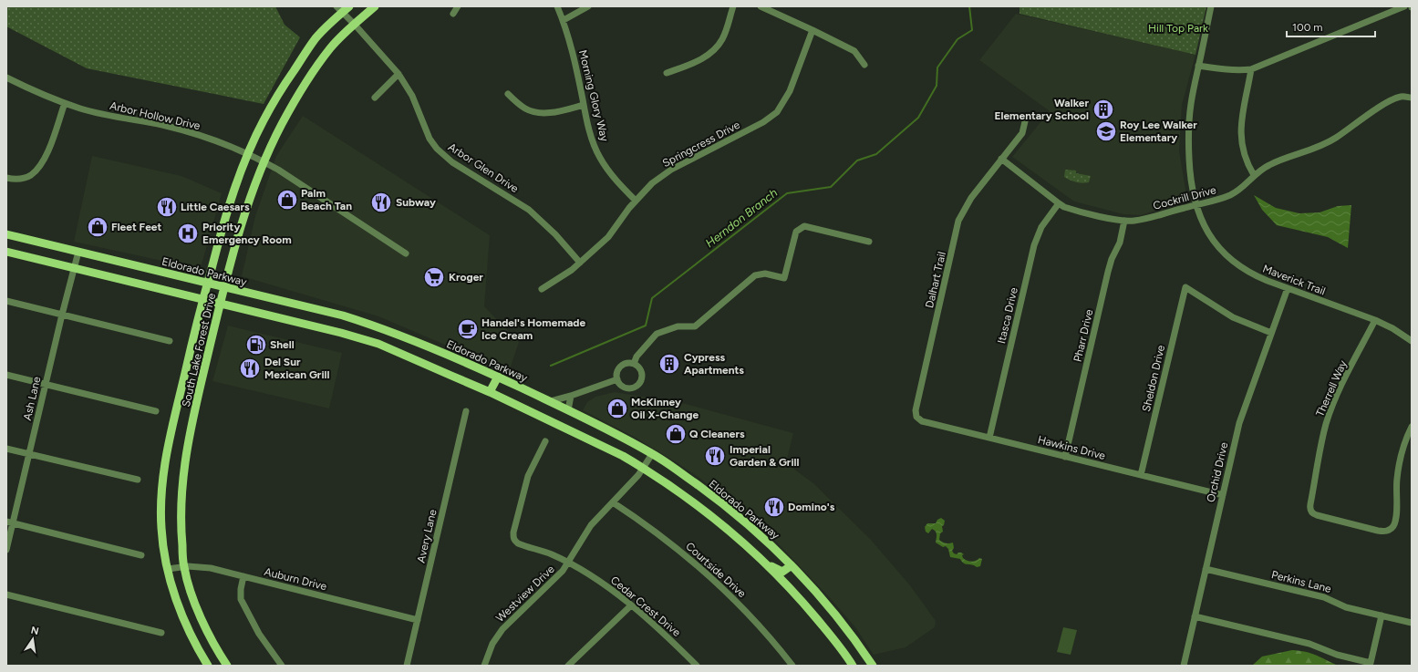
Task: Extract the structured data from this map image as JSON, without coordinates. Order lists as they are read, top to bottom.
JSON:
{
  "streets": {
    "main road": ["Eldorado Parkway", "South Lake Forest Drive"],
    "street": [
      "Morning Glory Way",
      "Arbor Hollow Drive",
      "Springcress Drive",
      "Arbor Glen Drive",
      "Cockrill Drive",
      "Dalhart Trail",
      "Maverick Trail",
      "Itasca Drive",
      "Pharr Drive",
      "Sheldon Drive",
      "Therrell Way",
      "Ash Lane",
      "Hawkins Drive",
      "Orchid Drive",
      "Avery Lane",
      "Courtside Drive",
      "Auburn Drive",
      "Perkins Lane",
      "Westview Drive",
      "Cedar Crest Drive"
    ]
  },
  "crossings": [
    ["Morning Glory Way", "Springcress Drive"],
    ["Arbor Hollow Drive", "South Lake Forest Drive"],
    ["Springcress Drive", "Arbor Glen Drive"],
    ["Arbor Glen Drive", "South Lake Forest Drive"],
    ["Cockrill Drive", "Dalhart Trail"],
    ["Cockrill Drive", "Maverick Trail"],
    ["Cockrill Drive", "Itasca Drive"],
    ["Cockrill Drive", "Pharr Drive"],
    ["Eldorado Parkway", "South Lake Forest Drive"],
    ["Eldorado Parkway", "Ash Lane"],
    ["Eldorado Parkway", "Westview Drive"],
    ["Dalhart Trail", "Hawkins Drive"],
    ["Maverick Trail", "Therrell Way"],
    ["Maverick Trail", "Orchid Drive"],
    ["Itasca Drive", "Hawkins Drive"],
    ["Pharr Drive", "Hawkins Drive"],
    ["South Lake Forest Drive", "Auburn Drive"],
    ["Sheldon Drive", "Hawkins Drive"],
    ["Sheldon Drive", "Orchid Drive"],
    ["Hawkins Drive", "Orchid Drive"],
    ["Orchid Drive", "Perkins Lane"],
    ["Avery Lane", "Auburn Drive"],
    ["Courtside Drive", "Westview Drive"],
    ["Westview Drive", "Cedar Crest Drive"]
  ],
  "water": ["Herndon Branch"],
  "parks": ["Hill Top Park"],
  "places": {
    "building": ["Walker Elementary School", "Cypress Apartments"],
    "school or university": ["Roy Lee Walker Elementary"],
    "shop": [
      "Palm Beach Tan",
      "Fleet Feet",
      "McKinney Oil X-Change",
      "Q Cleaners"
    ],
    "restaurant": [
      "Subway",
      "Little Caesars",
      "Del Sur Mexican Grill",
      "Imperial Garden & Grill",
      "Domino's"
    ],
    "hospital": ["Priority Emergency Room"],
    "supermarket": ["Kroger"],
    "cafe": ["Handel's Homemade Ice Cream"],
    "fuel station": ["Shell"]
  },
  "scale_bar": "100 m",
  "north": "top"
}
